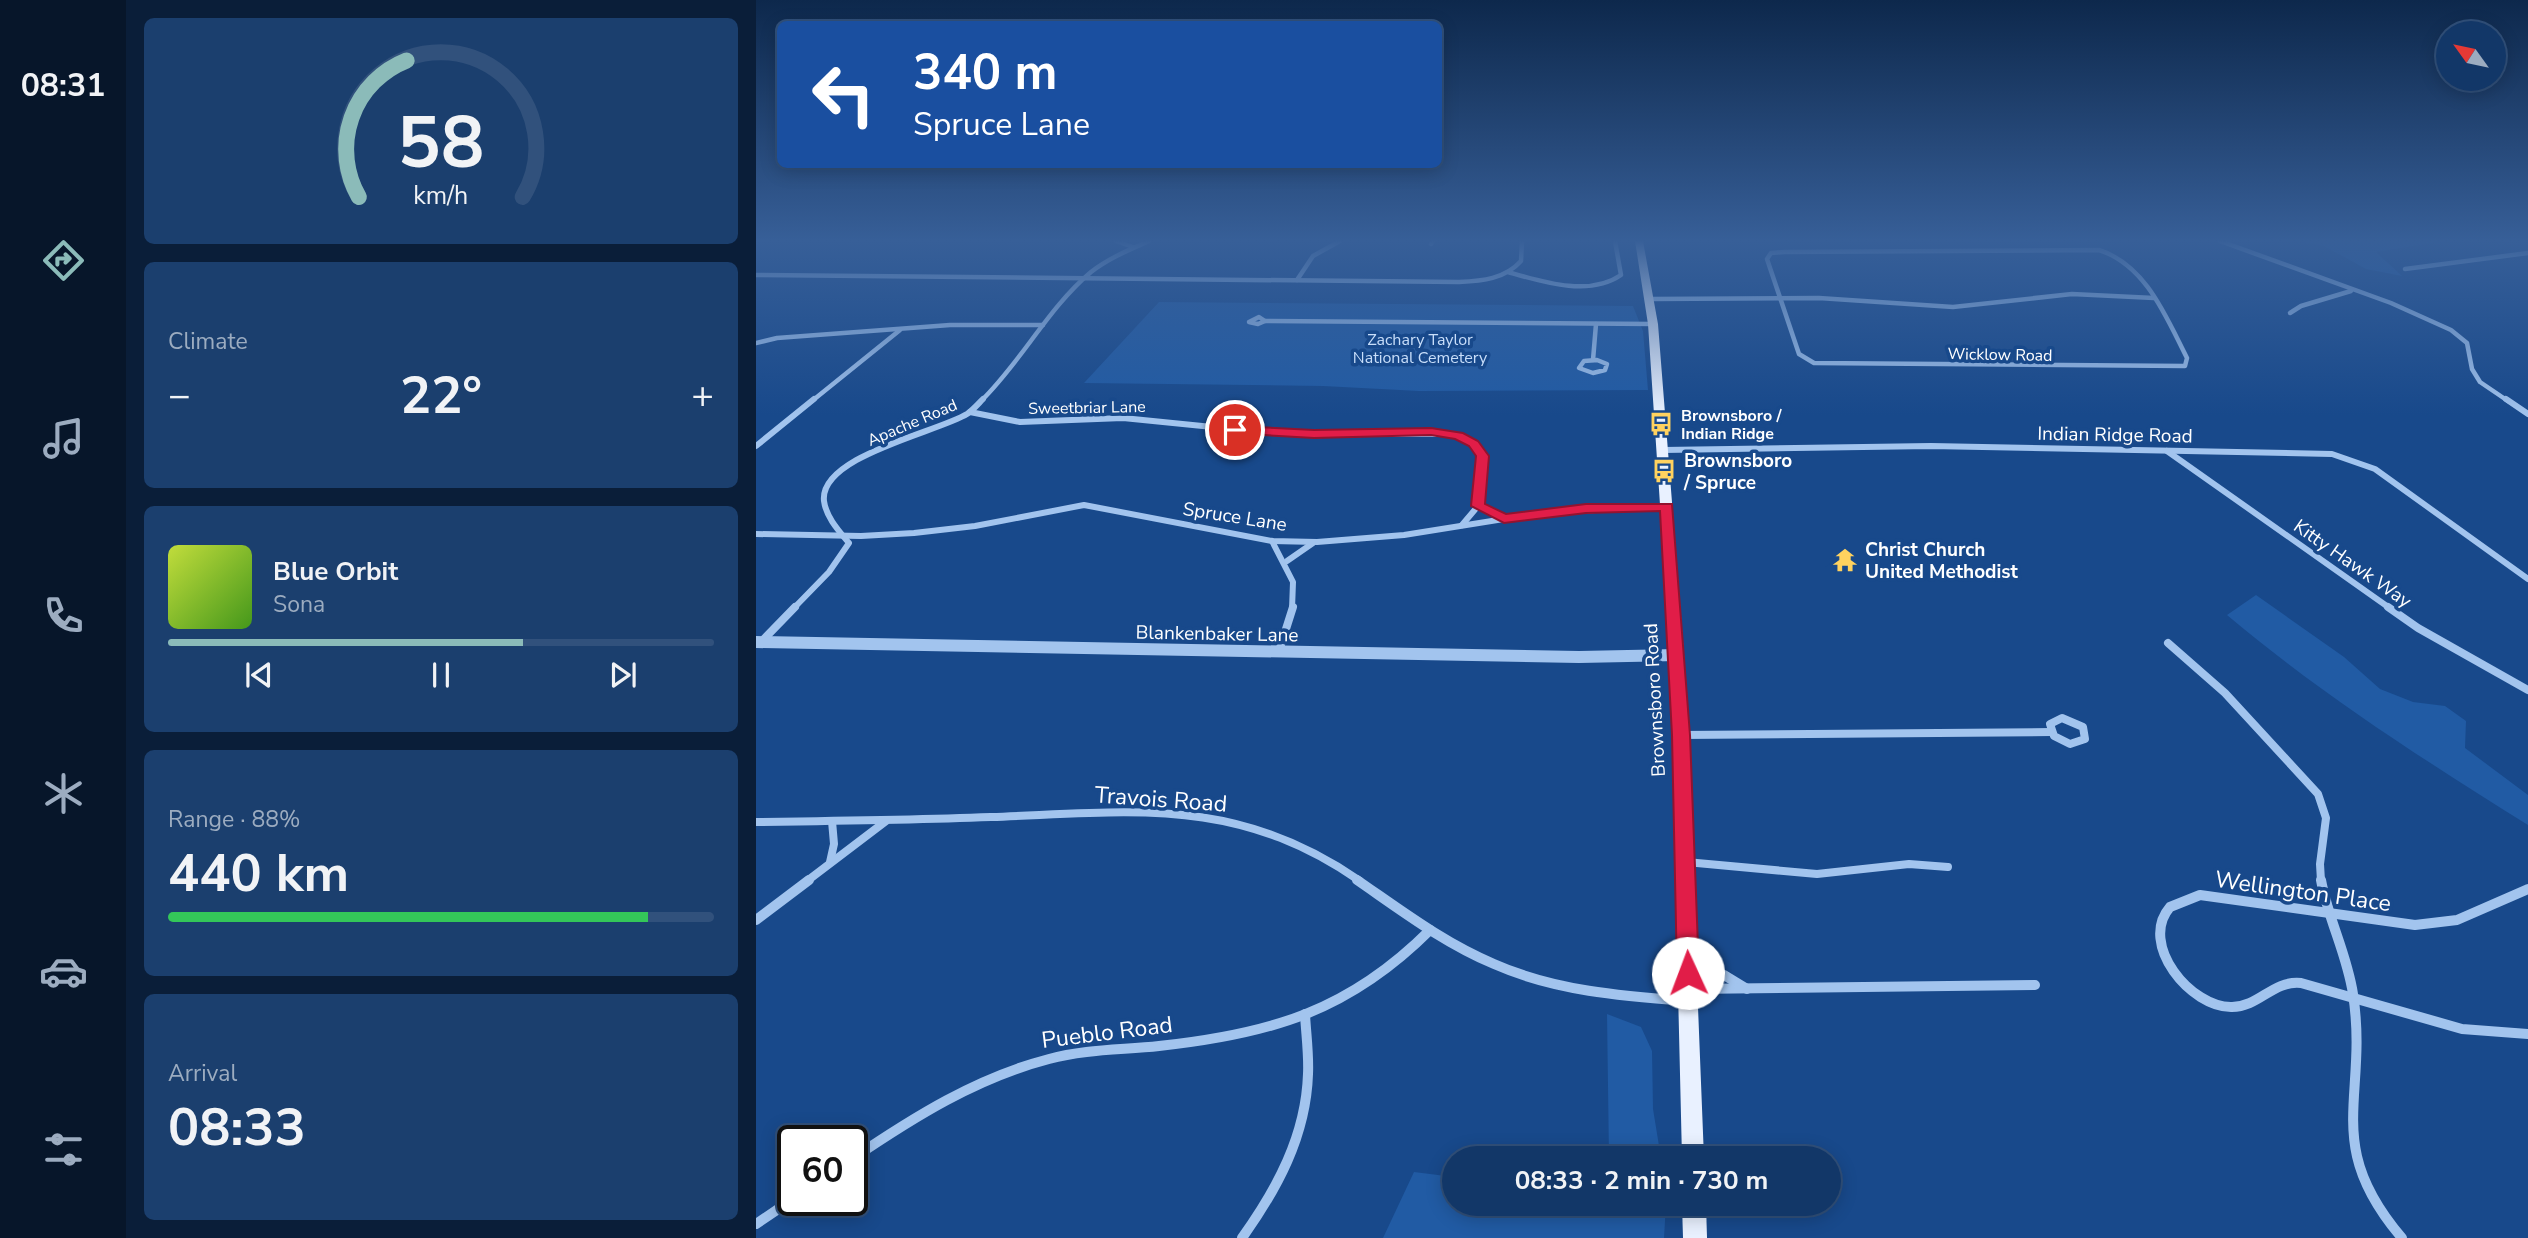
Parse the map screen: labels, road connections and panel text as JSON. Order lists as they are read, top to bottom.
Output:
{
  "streets": {
    "main road": ["Brownsboro Road"],
    "street": [
      "Wicklow Road",
      "Sweetbriar Lane",
      "Apache Road",
      "Indian Ridge Road",
      "Spruce Lane",
      "Kitty Hawk Way",
      "Blankenbaker Lane",
      "Travois Road",
      "Wellington Place",
      "Pueblo Road"
    ]
  },
  "crossings": [
    ["Sweetbriar Lane", "Apache Road"],
    ["Apache Road", "Spruce Lane"],
    ["Indian Ridge Road", "Kitty Hawk Way"],
    ["Indian Ridge Road", "Brownsboro Road"],
    ["Spruce Lane", "Brownsboro Road"],
    ["Blankenbaker Lane", "Brownsboro Road"],
    ["Brownsboro Road", "Travois Road"],
    ["Travois Road", "Pueblo Road"]
  ],
  "parks": ["Zachary Taylor National Cemetery"],
  "places": {
    "bus stop": ["Brownsboro / Indian Ridge", "Brownsboro / Spruce"],
    "temple": ["Christ Church United Methodist"]
  },
  "north": "top left",
  "page": {
    "tabs": "08:31",
    "turn": ["340 m", "Spruce Lane"],
    "tile": [
      "Climate",
      ["Range · 88%", "440 km"],
      ["Arrival", "08:33"]
    ],
    "heat": ["−", "22°", "+"],
    "song": ["Blue Orbit", "Sona"],
    "limit": "60",
    "trip": "08:33 · 2 min · 730 m",
    "gauge": ["58", "km/h"]
  }
}
